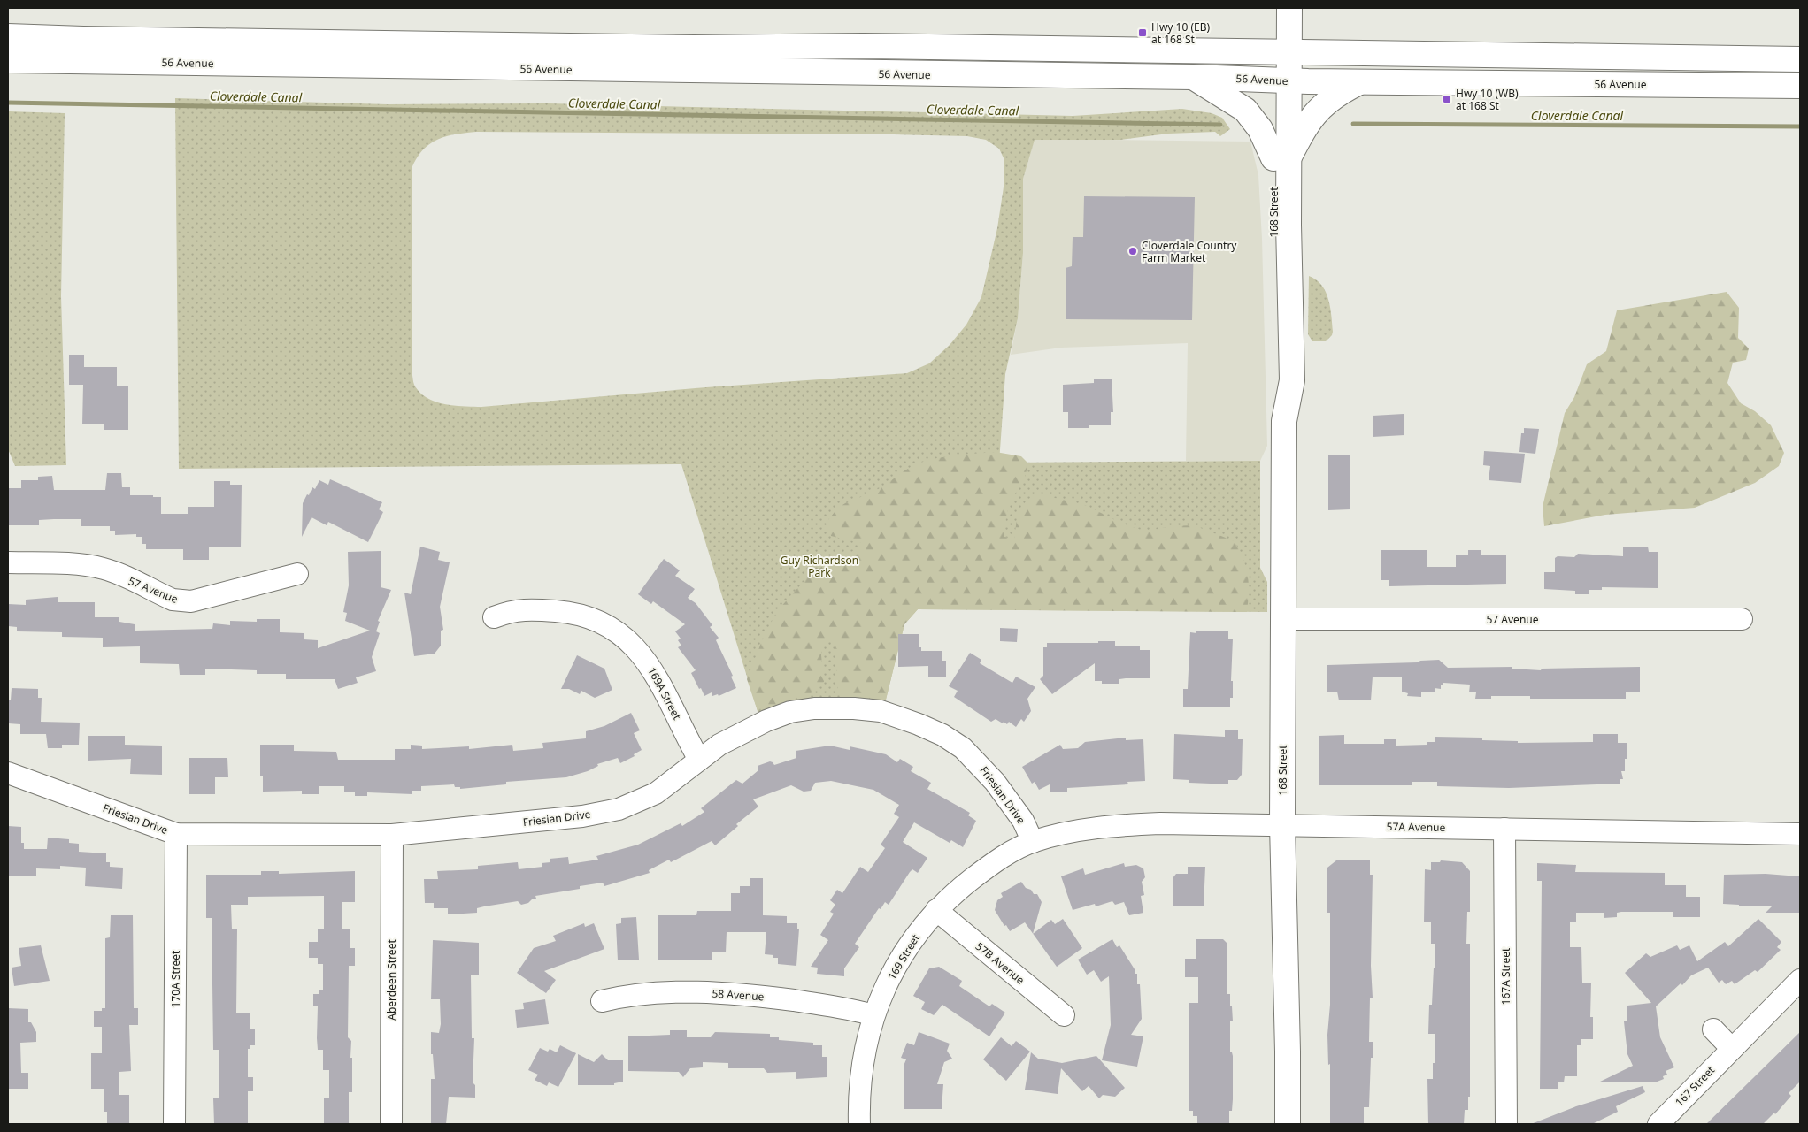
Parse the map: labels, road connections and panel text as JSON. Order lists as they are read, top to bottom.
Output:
{
  "streets": {
    "main road": ["56 Avenue", "168 Street"],
    "street": [
      "57 Avenue",
      "169A Street",
      "Friesian Drive",
      "57A Avenue",
      "169 Street",
      "57B Avenue",
      "167A Street",
      "170A Street",
      "Aberdeen Street",
      "58 Avenue",
      "167 Street"
    ]
  },
  "crossings": [
    ["56 Avenue", "168 Street"],
    ["168 Street", "57 Avenue"],
    ["168 Street", "57A Avenue"],
    ["169A Street", "Friesian Drive"],
    ["Friesian Drive", "57A Avenue"],
    ["Friesian Drive", "169 Street"],
    ["Friesian Drive", "170A Street"],
    ["Friesian Drive", "Aberdeen Street"],
    ["57A Avenue", "169 Street"],
    ["57A Avenue", "167A Street"],
    ["169 Street", "57B Avenue"],
    ["169 Street", "58 Avenue"]
  ],
  "water": ["Cloverdale Canal"],
  "parks": ["Guy Richardson Park"],
  "places": {
    "transit": ["Hwy 10 (EB) at 168 St", "Hwy 10 (WB) at 168 St"],
    "other": ["Cloverdale Country Farm Market"]
  }
}
